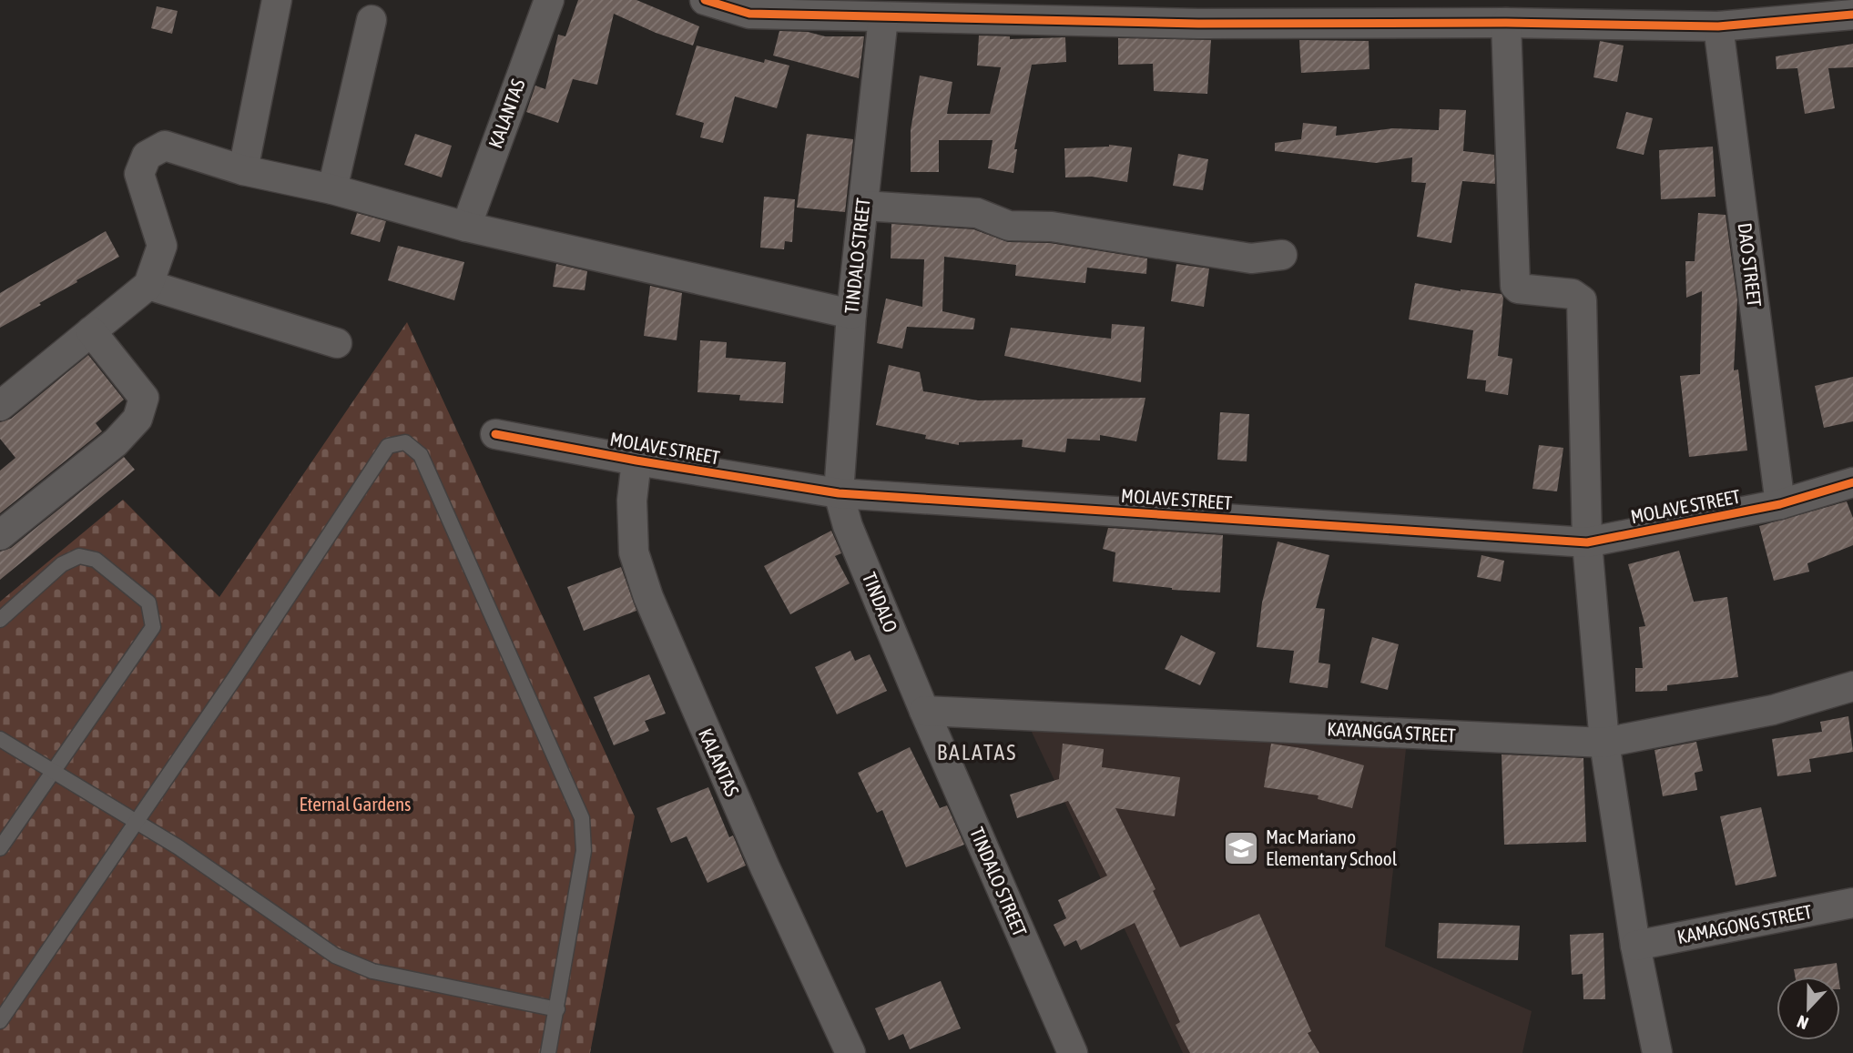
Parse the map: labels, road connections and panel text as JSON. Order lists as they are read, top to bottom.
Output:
{
  "streets": {
    "street": [
      "KALANTAS",
      "TINDALO STREET",
      "DAO STREET",
      "MOLAVE STREET",
      "TINDALO",
      "KAYANGGA STREET",
      "KAMAGONG STREET"
    ]
  },
  "crossings": [
    ["KALANTAS", "MOLAVE STREET"],
    ["TINDALO STREET", "MOLAVE STREET"],
    ["TINDALO STREET", "TINDALO"],
    ["TINDALO STREET", "KAYANGGA STREET"],
    ["DAO STREET", "MOLAVE STREET"],
    ["MOLAVE STREET", "TINDALO"],
    ["TINDALO", "KAYANGGA STREET"]
  ],
  "districts": ["BALATAS"],
  "parks": ["Eternal Gardens"],
  "places": {
    "school or university": ["Mac Mariano Elementary School"]
  },
  "north": "bottom"
}
